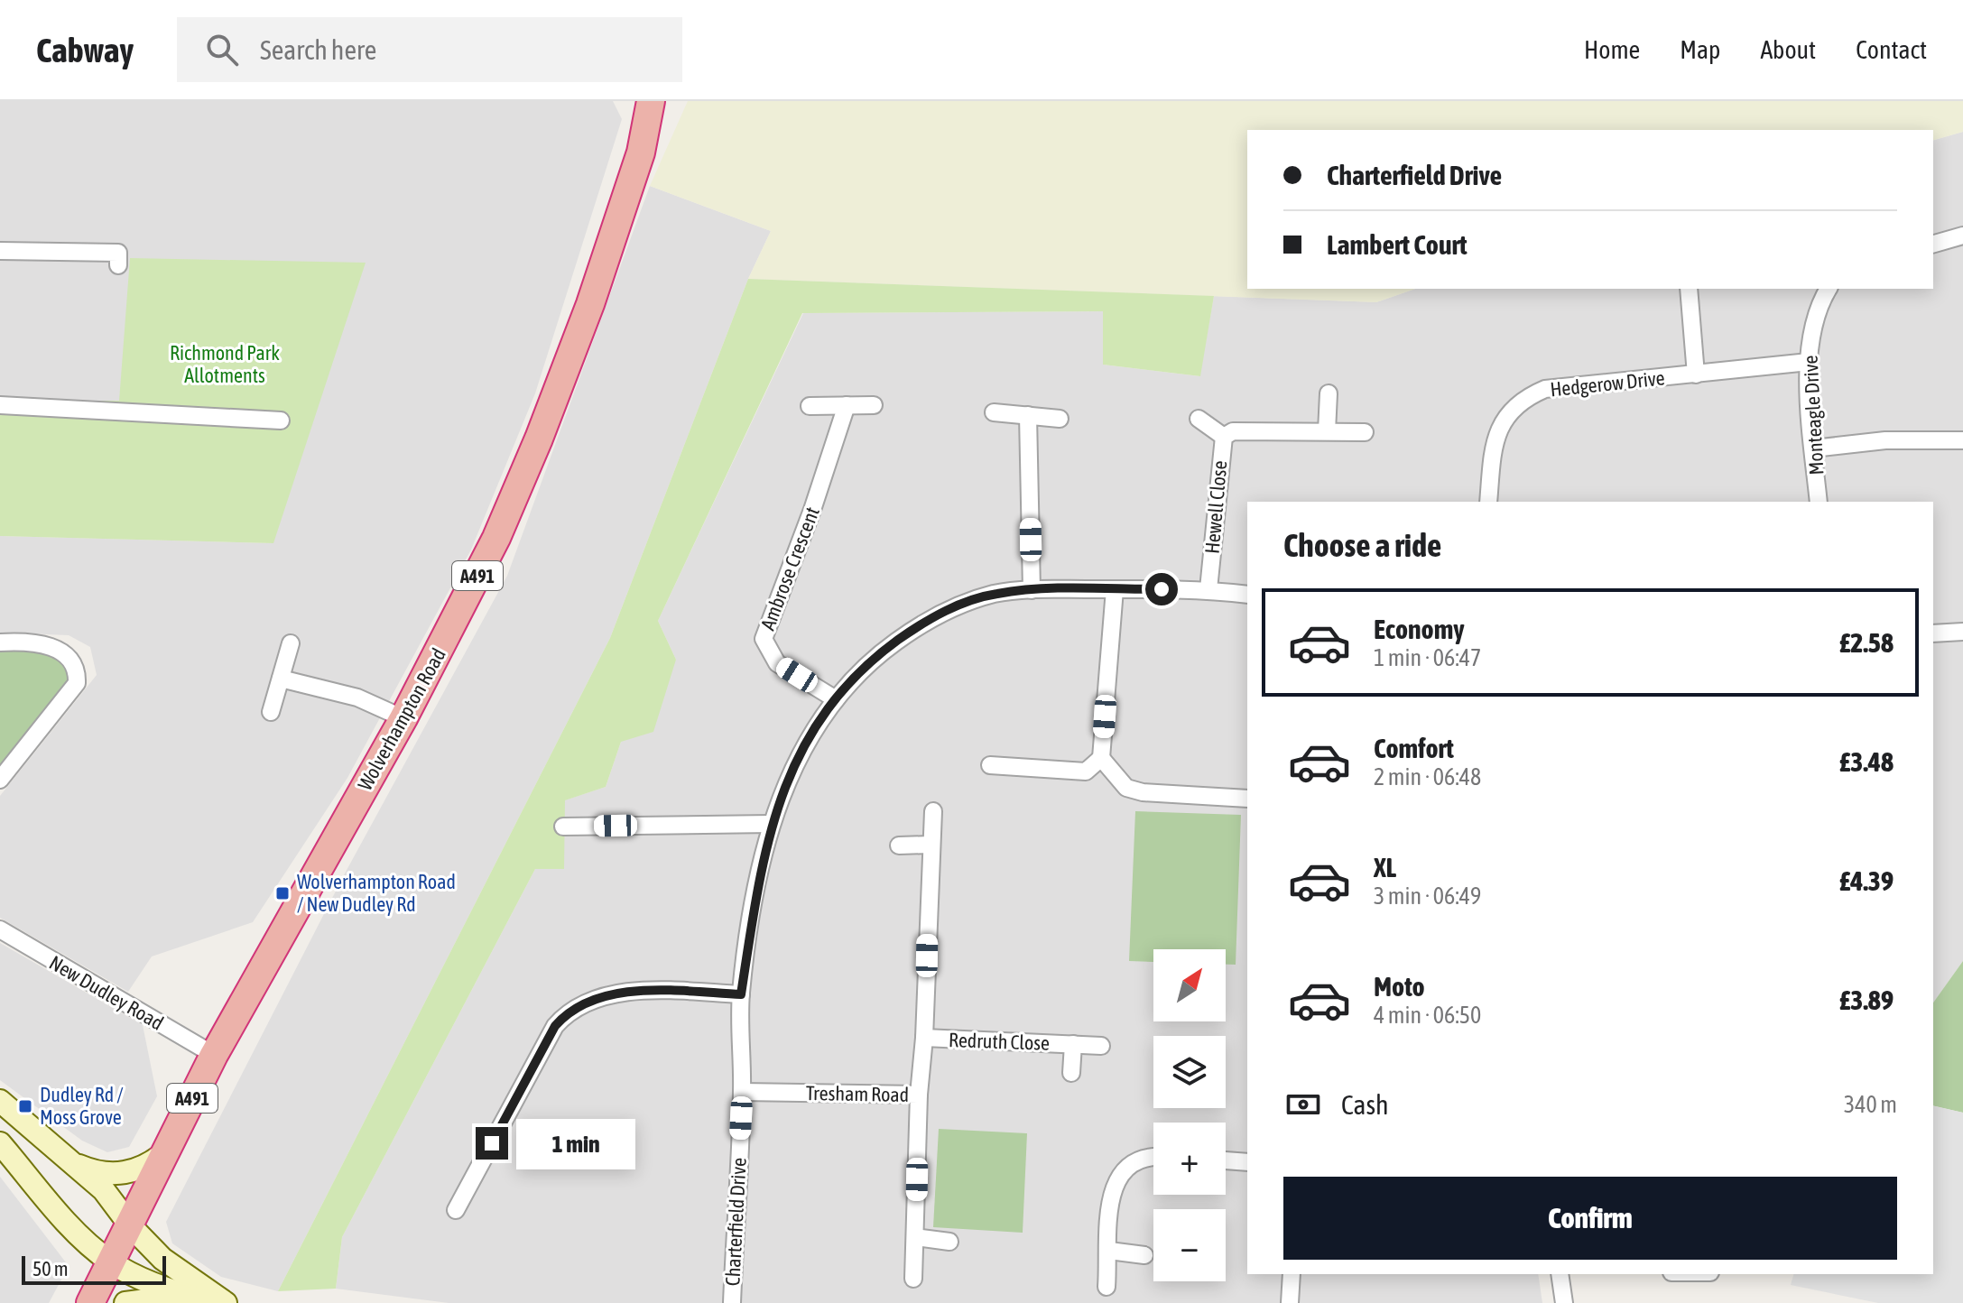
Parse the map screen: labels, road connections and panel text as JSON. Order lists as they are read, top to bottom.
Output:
{
  "streets": {
    "highway": ["A491", "Wolverhampton Road"],
    "street": [
      "Hedgerow Drive",
      "Monteagle Drive",
      "Hewell Close",
      "Ambrose Crescent",
      "New Dudley Road",
      "Redruth Close",
      "Tresham Road",
      "Charterfield Drive"
    ]
  },
  "crossings": [
    ["Hedgerow Drive", "Monteagle Drive"],
    ["Hewell Close", "Charterfield Drive"],
    ["Ambrose Crescent", "Charterfield Drive"],
    ["A491", "Wolverhampton Road"],
    ["Wolverhampton Road", "New Dudley Road"],
    ["Tresham Road", "Charterfield Drive"]
  ],
  "parks": ["Richmond Park Allotments"],
  "places": {
    "transit": ["Wolverhampton Road / New Dudley Rd", "Dudley Rd / Moss Grove"]
  },
  "scale_bar": "50 m",
  "north": "top right",
  "page": {
    "header": "Cabway",
    "search": "Search here",
    "nav": [
      "Home",
      "Map",
      "About",
      "Contact"
    ],
    "banner": ["Charterfield Drive", "Lambert Court"],
    "heading": "Choose a ride",
    "list": [
      {
        "name": "Economy",
        "note": "1 min · 06:47",
        "value": "£2.58"
      },
      {
        "name": "Comfort",
        "note": "2 min · 06:48",
        "value": "£3.48"
      },
      {
        "name": "XL",
        "note": "3 min · 06:49",
        "value": "£4.39"
      },
      {
        "name": "Moto",
        "note": "4 min · 06:50",
        "value": "£3.89"
      }
    ],
    "map_buttons": ["+", "−"],
    "pay": ["Cash", "340 m"],
    "bubble": "1 min",
    "buttons": "Confirm",
    "scale": "50 m"
  }
}
